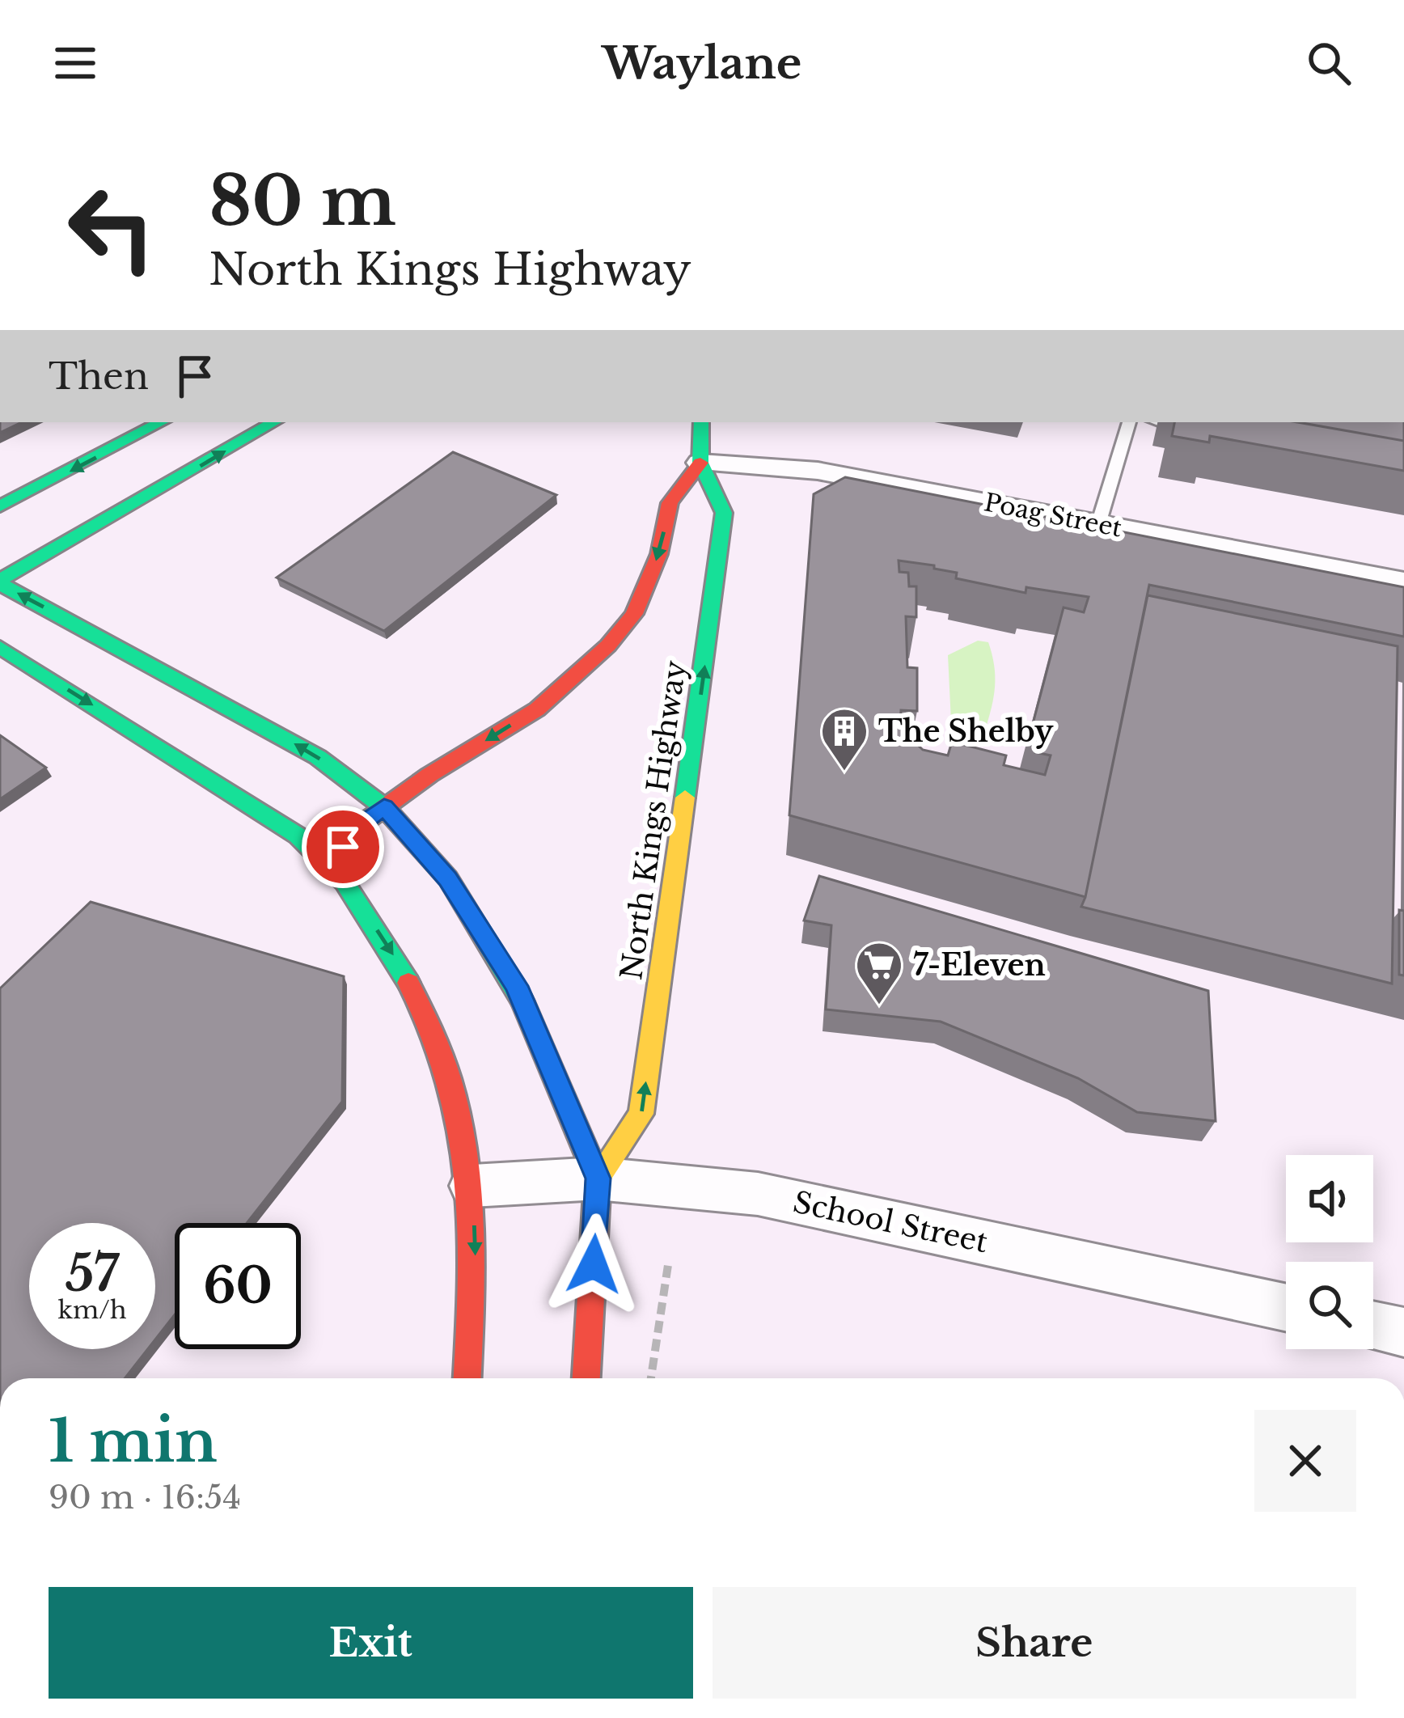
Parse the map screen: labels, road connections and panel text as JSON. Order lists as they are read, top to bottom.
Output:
{
  "streets": {
    "main road": ["North Kings Highway"],
    "street": ["Poag Street", "School Street"]
  },
  "crossings": [
    ["Poag Street", "North Kings Highway"],
    ["North Kings Highway", "School Street"]
  ],
  "one_way": ["North Kings Highway"],
  "places": {
    "building": ["The Shelby"],
    "supermarket": ["7-Eleven"]
  },
  "page": {
    "header": "Waylane",
    "turn": ["80 m", "North Kings Highway"],
    "then": "Then",
    "speed": "57 km/h",
    "limit": "60",
    "heading": ["1 min", "90 m · 16:54"],
    "buttons": ["Exit", "Share"]
  }
}
